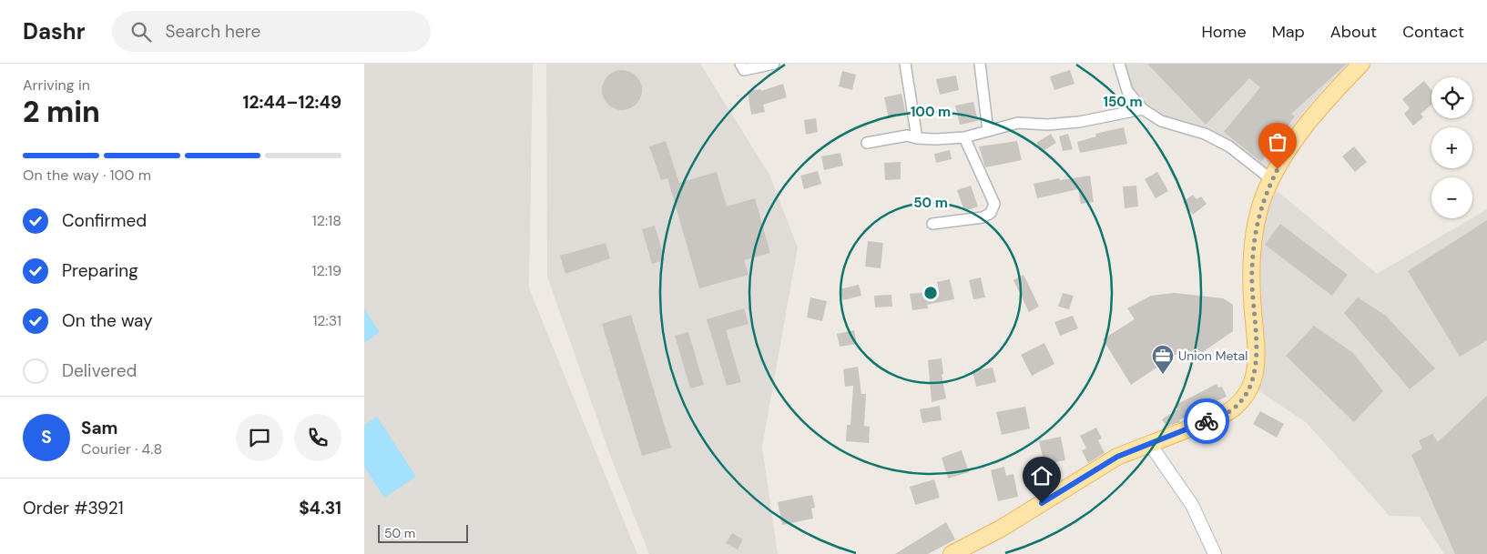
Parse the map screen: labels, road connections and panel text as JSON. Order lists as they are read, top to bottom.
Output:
{
  "places": {
    "office": ["Union Metal"]
  },
  "scale_bar": "50 m",
  "page": {
    "header": "Dashr",
    "search": "Search here",
    "nav": [
      "Home",
      "Map",
      "About",
      "Contact"
    ],
    "heading": ["2 min", "Arriving in", "12:44–12:49"],
    "panel": [
      "Sam",
      "Courier · 4.8",
      "Order #3921",
      "$4.31"
    ],
    "map_buttons": ["+", "−"],
    "bar": "On the way · 100 m",
    "list": [
      ["Confirmed", "12:18"],
      ["Preparing", "12:19"],
      ["On the way", "12:31"],
      "Delivered"
    ],
    "round": "S",
    "scale": "50 m"
  },
  "rings": ["150 m", "100 m", "50 m"]
}
